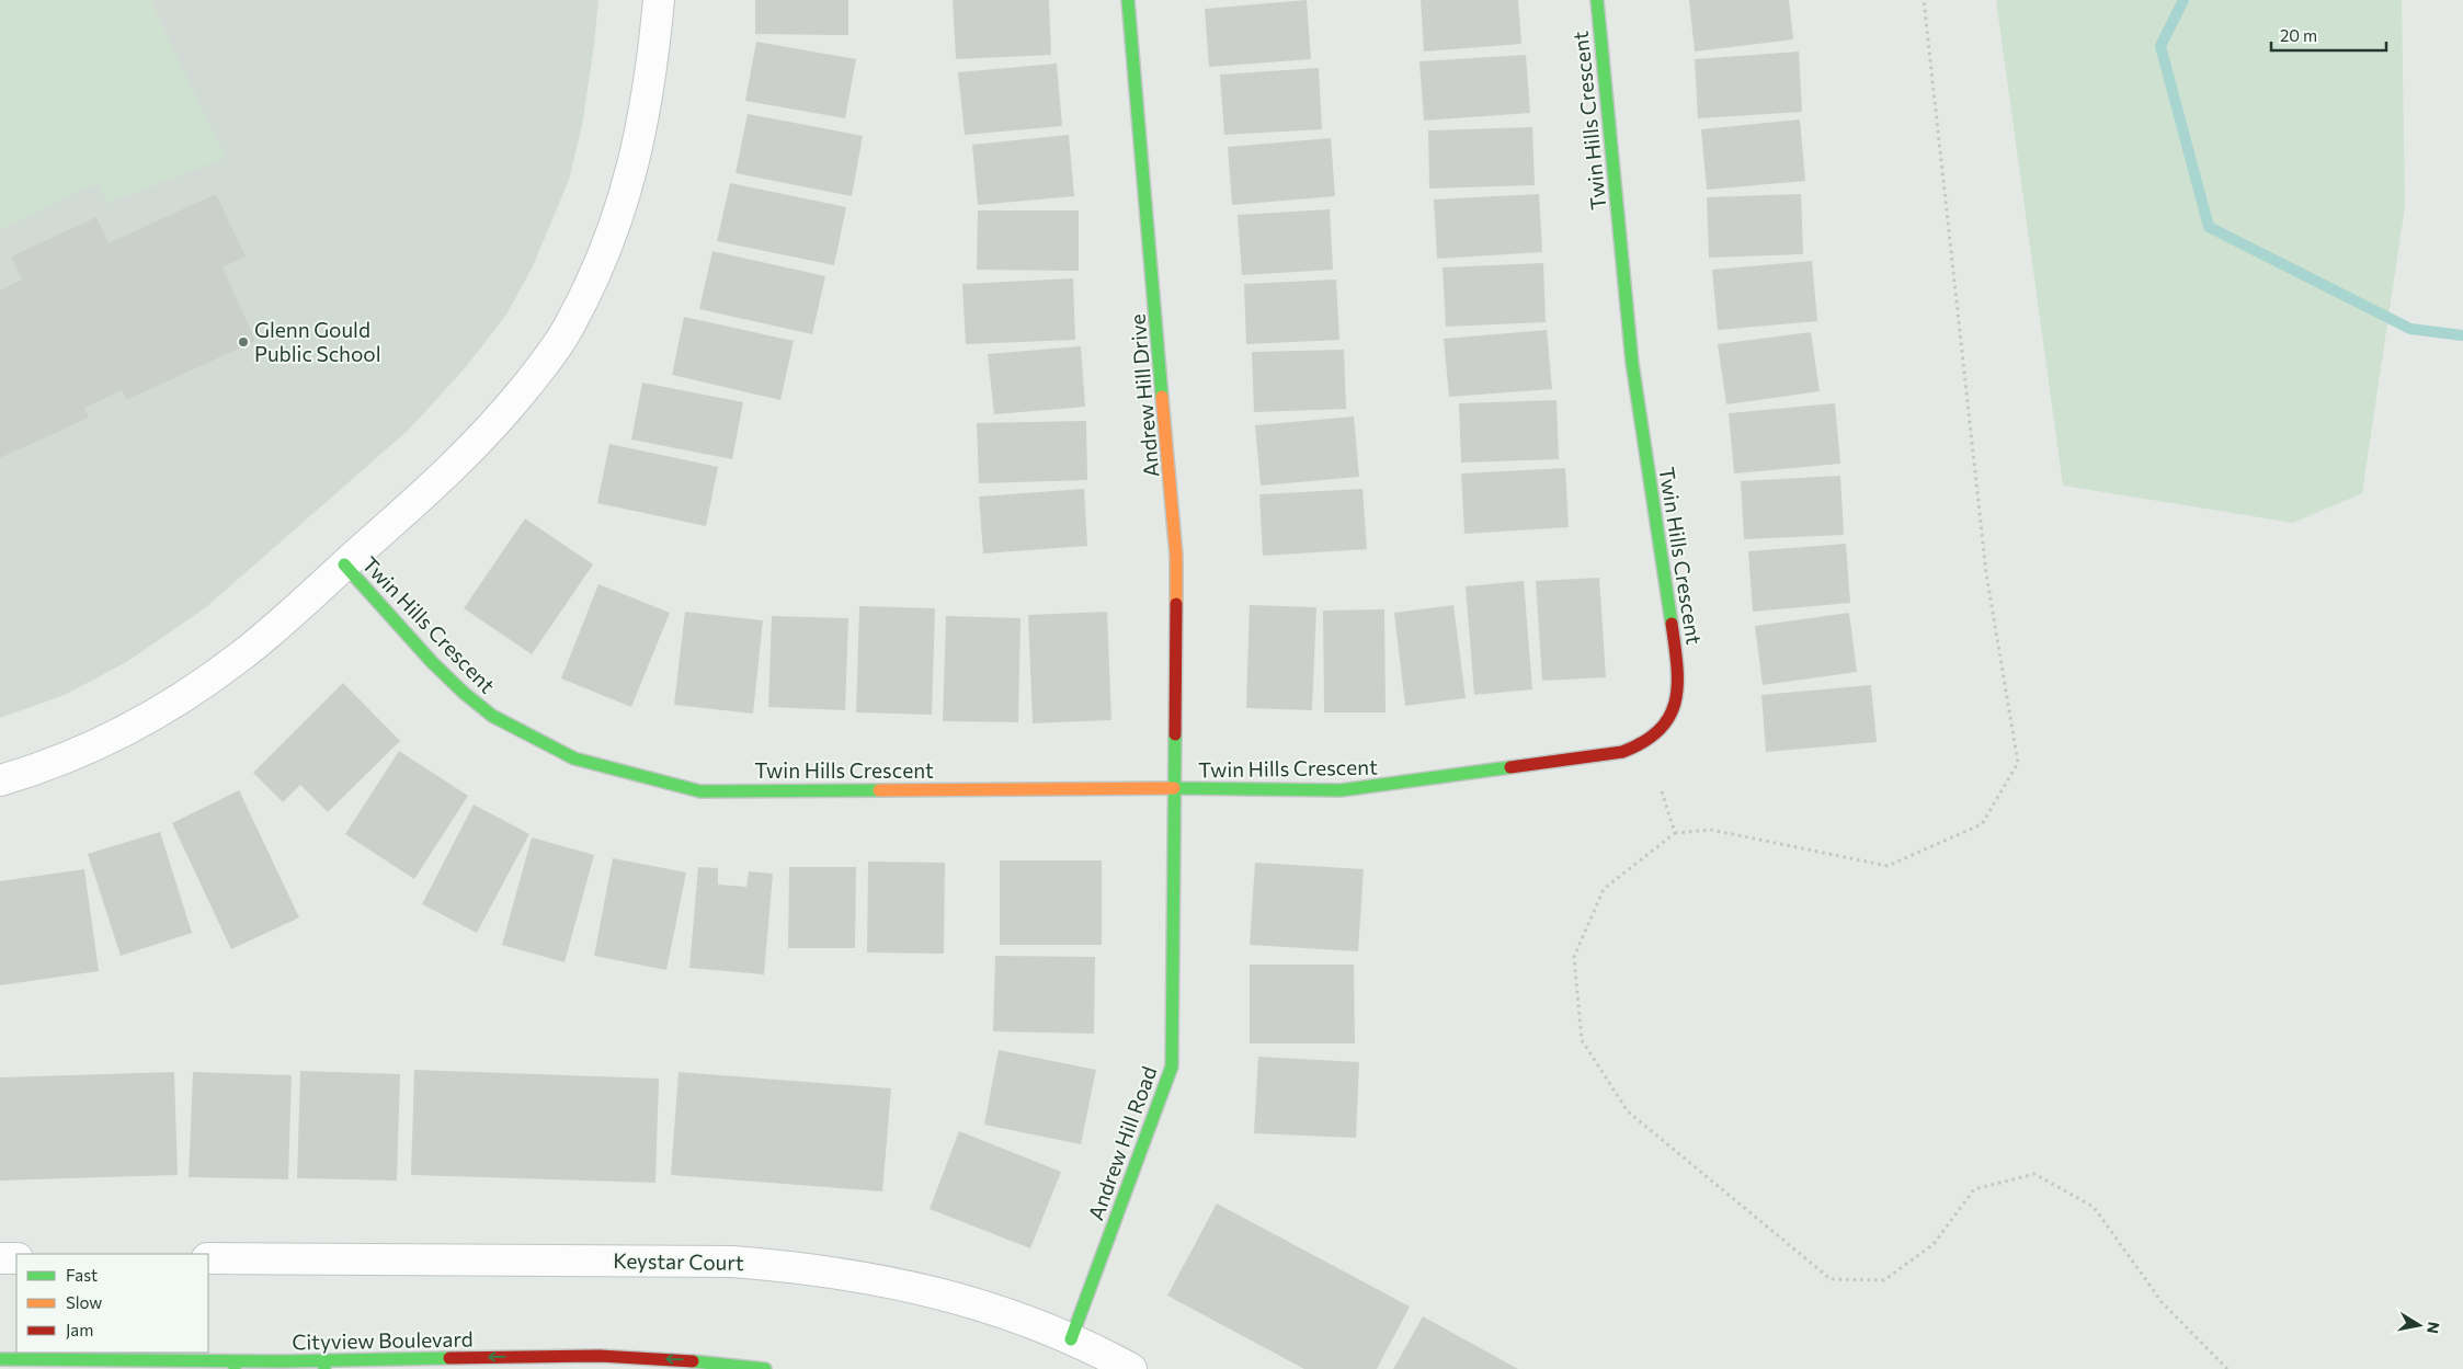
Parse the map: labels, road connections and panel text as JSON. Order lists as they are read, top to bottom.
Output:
{
  "streets": {
    "street": [
      "Twin Hills Crescent",
      "Andrew Hill Drive",
      "Andrew Hill Road",
      "Keystar Court",
      "Cityview Boulevard"
    ]
  },
  "crossings": [
    ["Twin Hills Crescent", "Andrew Hill Drive"],
    ["Twin Hills Crescent", "Andrew Hill Road"],
    ["Andrew Hill Drive", "Andrew Hill Road"],
    ["Andrew Hill Road", "Keystar Court"]
  ],
  "one_way": ["Cityview Boulevard"],
  "places": ["Glenn Gould Public School"],
  "legend": ["Fast", "Slow", "Jam"],
  "scale_bar": "20 m",
  "north": "right"
}
